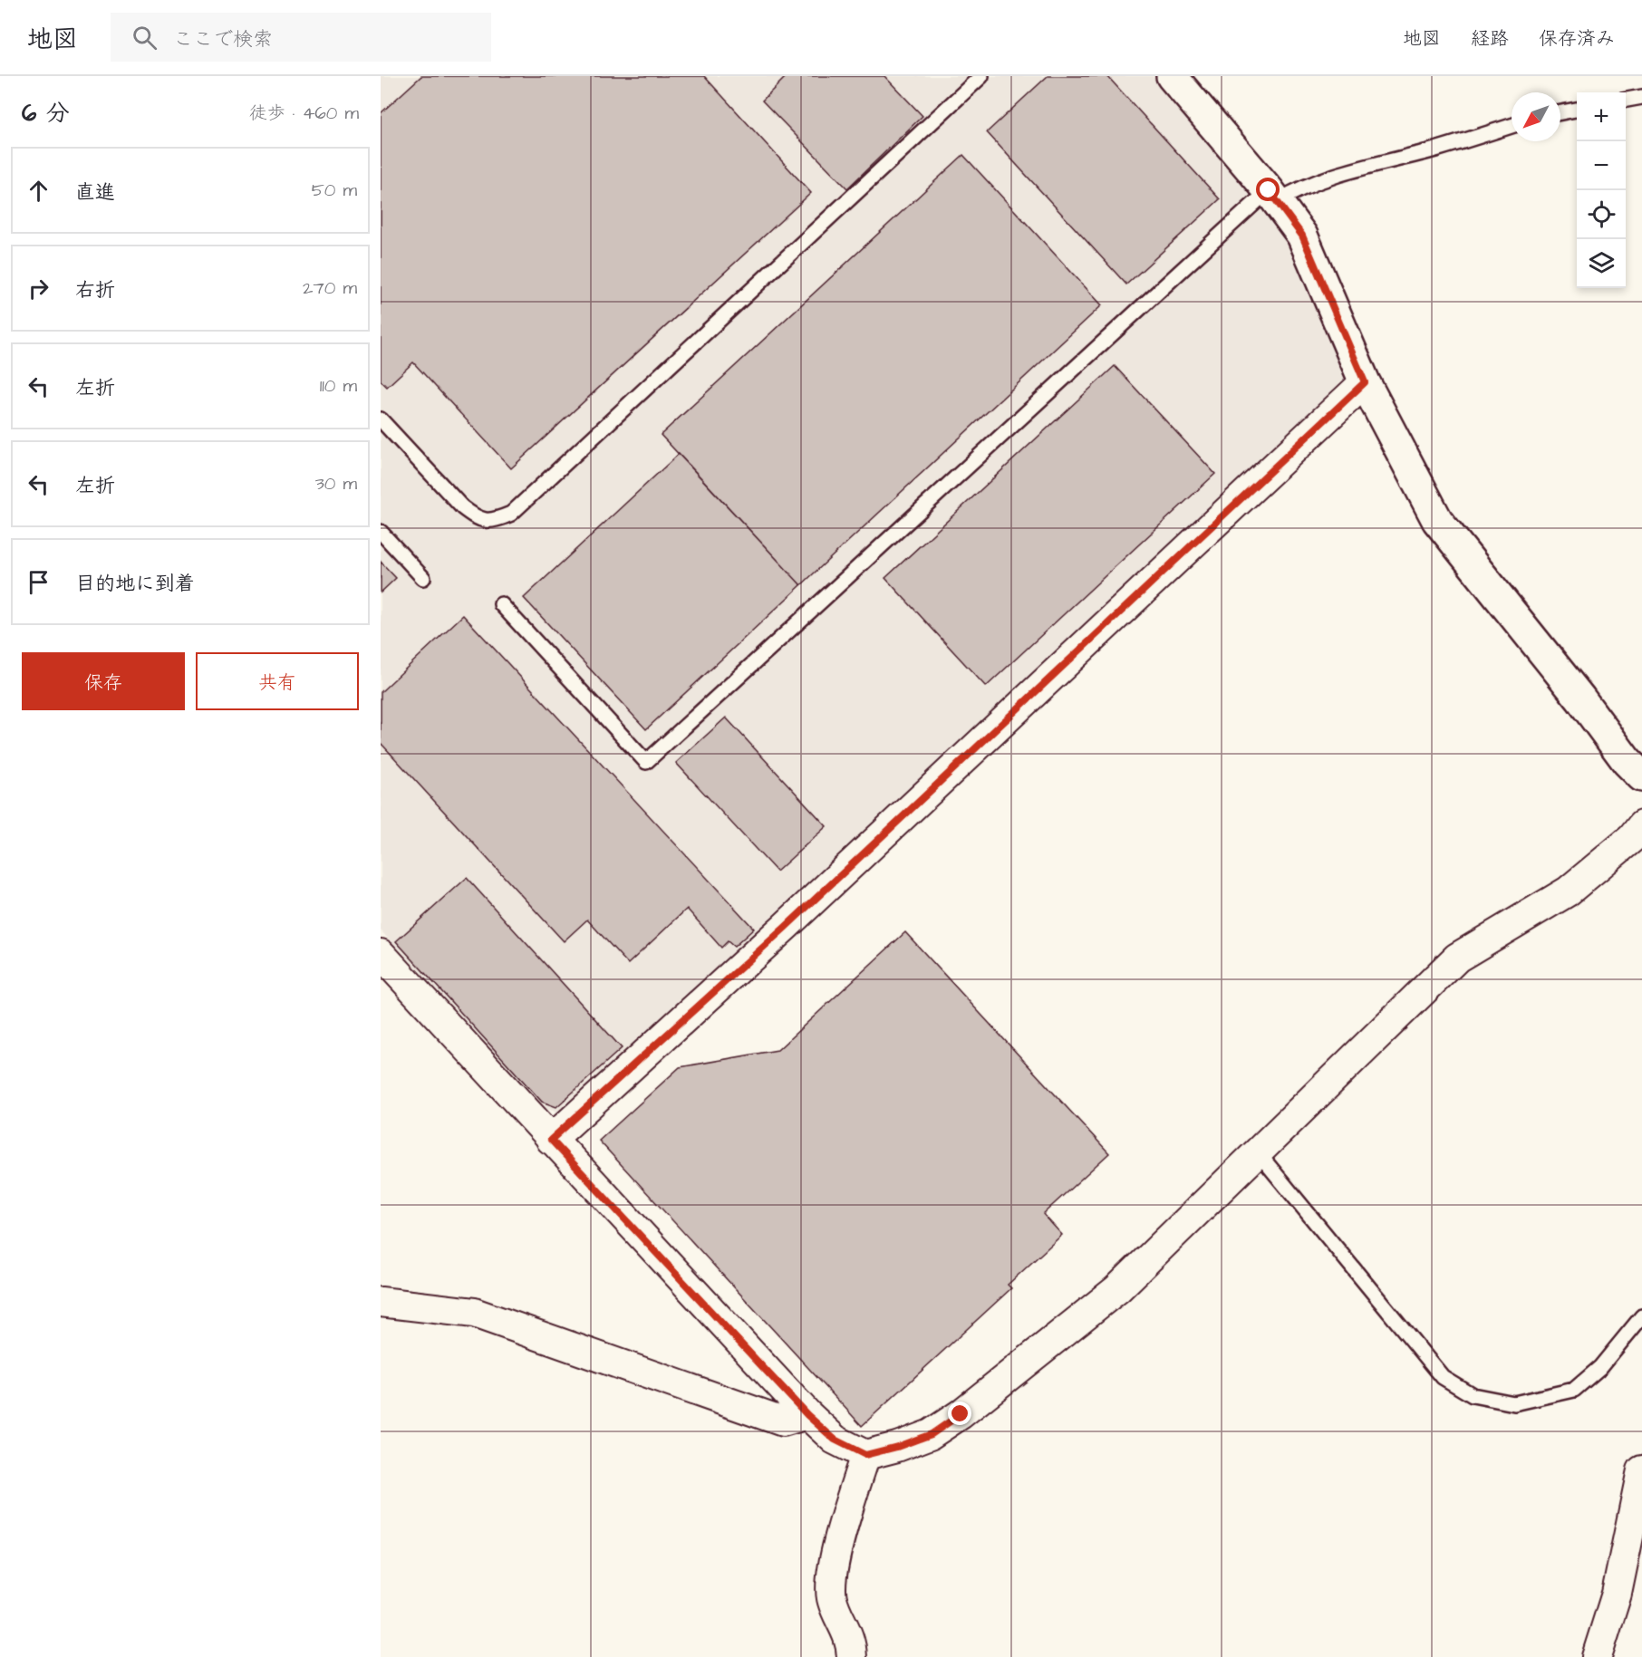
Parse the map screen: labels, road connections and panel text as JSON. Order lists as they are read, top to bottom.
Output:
{
  "north": "bottom left",
  "page": {
    "header": "地図",
    "search": "ここで検索",
    "nav": ["地図", "経路", "保存済み"],
    "heading": ["6 分", "徒歩 · 460 m"],
    "map_buttons": ["+", "−"],
    "list": [
      ["直進", "50 m"],
      ["右折", "270 m"],
      ["左折", "110 m"],
      ["左折", "30 m"],
      "目的地に到着"
    ],
    "buttons": ["保存", "共有"]
  }
}
